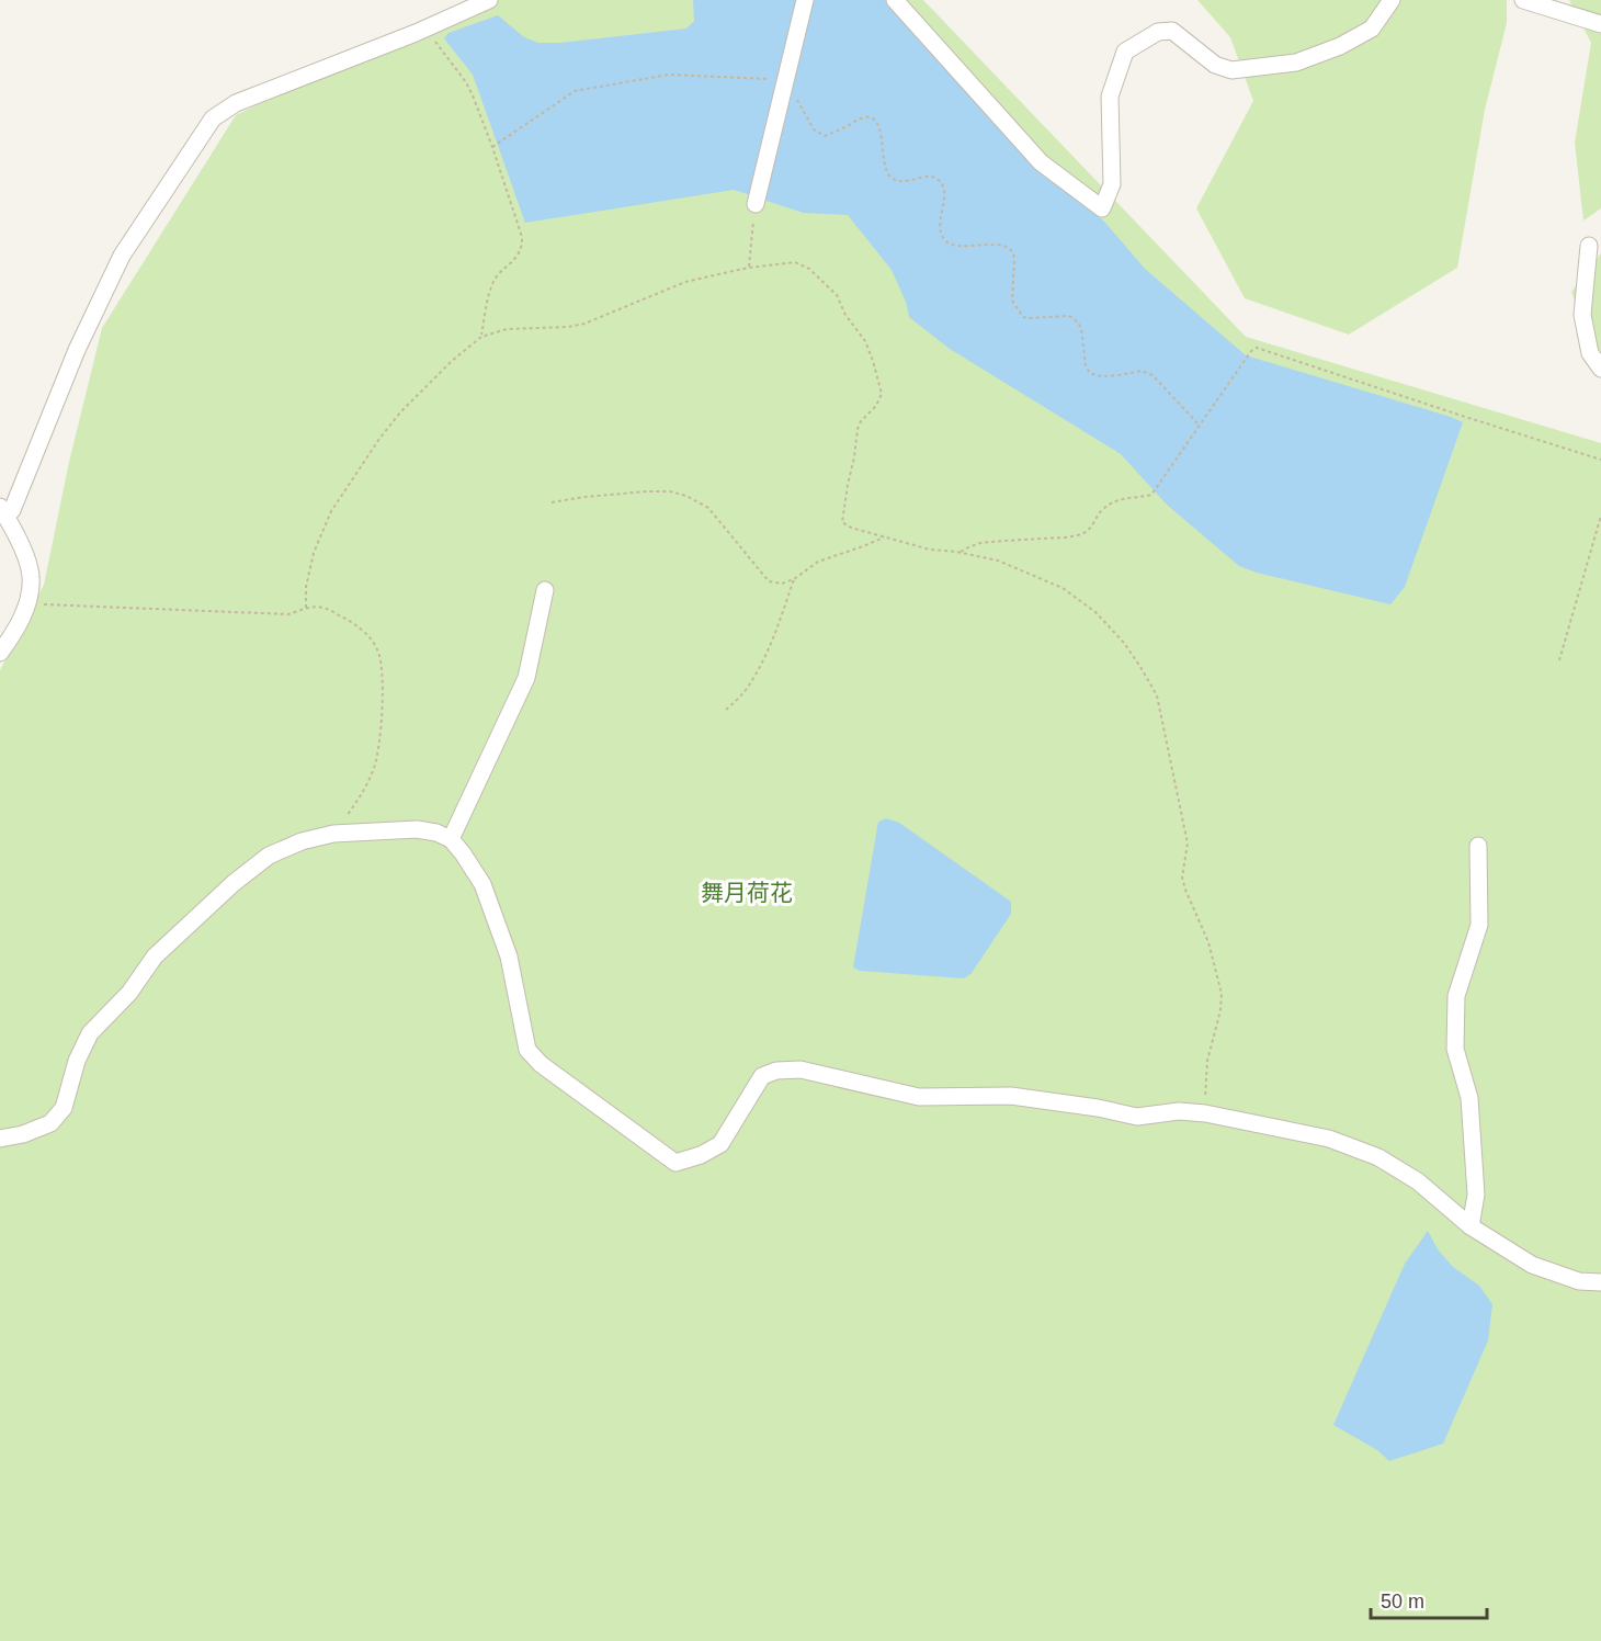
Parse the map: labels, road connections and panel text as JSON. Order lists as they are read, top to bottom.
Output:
{
  "parks": ["舞月荷花"],
  "scale_bar": "50 m"
}
